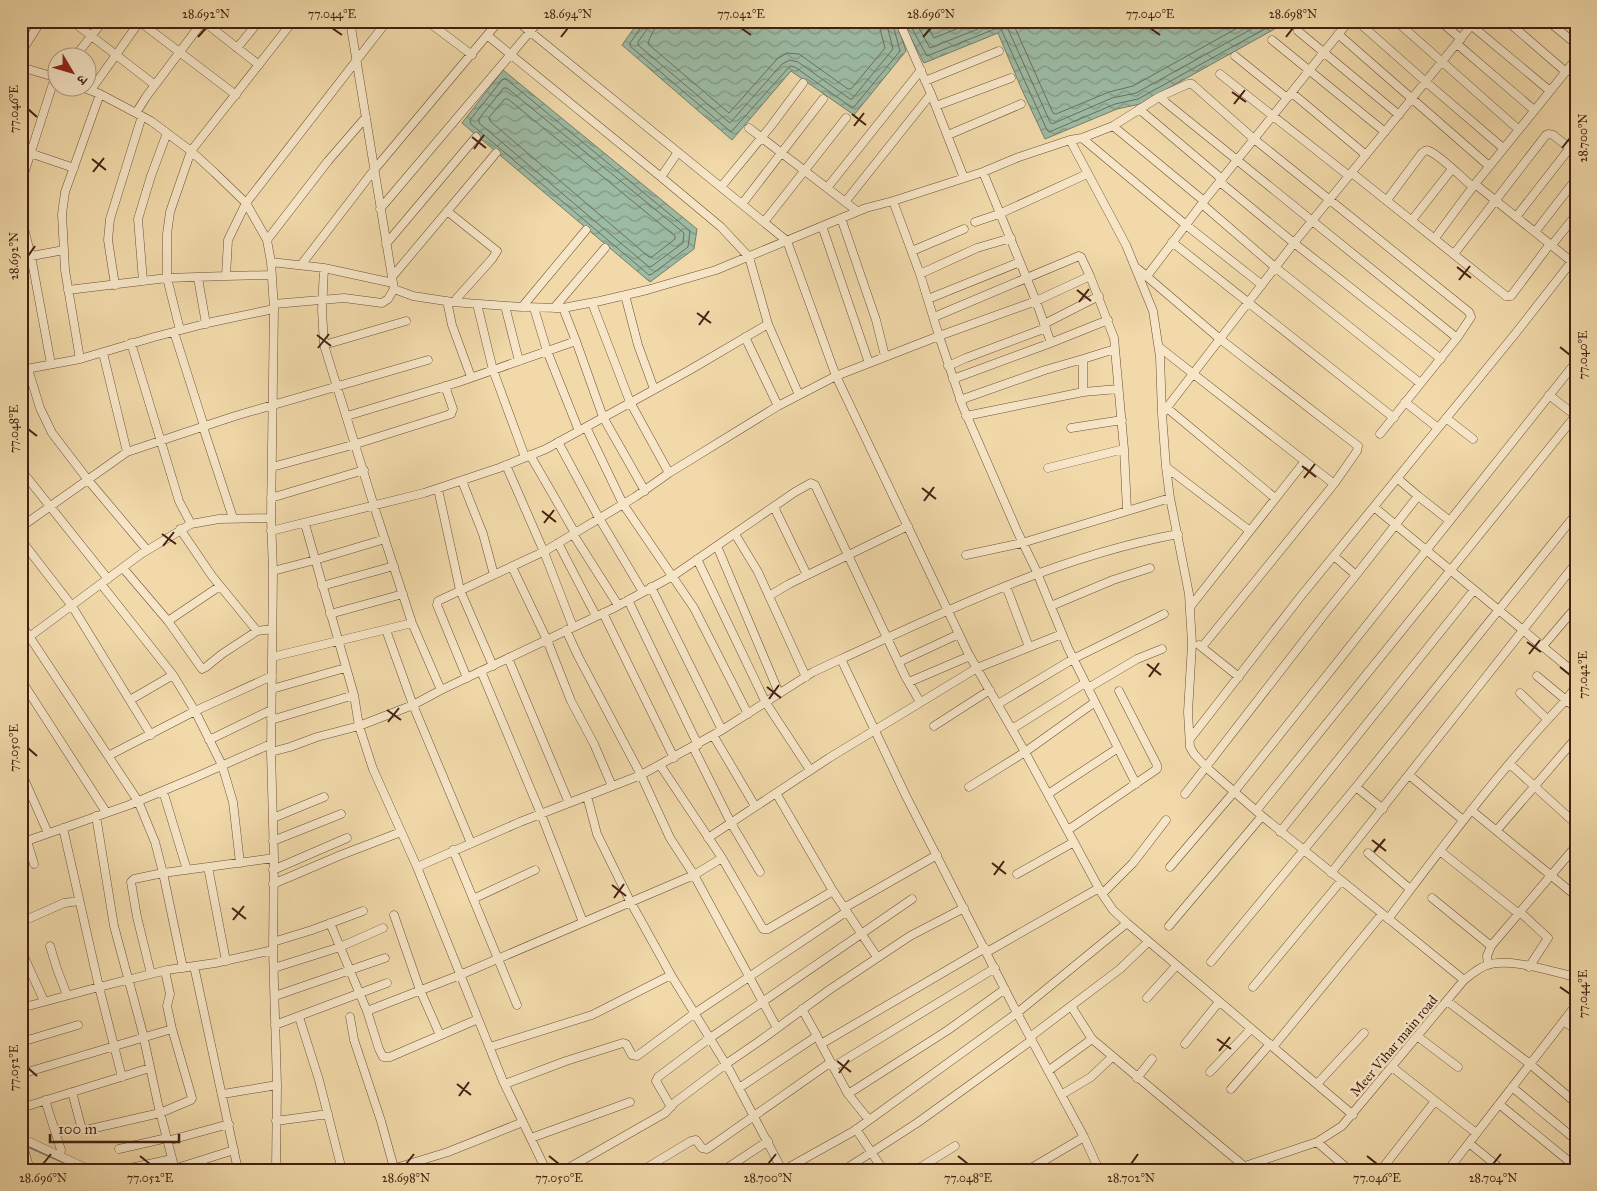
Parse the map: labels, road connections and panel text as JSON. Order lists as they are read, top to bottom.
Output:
{
  "streets": {
    "street": ["Meer Vihar main road"]
  },
  "scale_bar": "100 m",
  "north": "bottom right",
  "coordinates": [
    "28.692°N",
    "77.044°E",
    "28.694°N",
    "77.042°E",
    "28.696°N",
    "77.040°E",
    "28.698°N",
    "77.046°E",
    "28.700°N",
    "77.048°E",
    "77.050°E",
    "77.052°E",
    "28.702°N",
    "28.704°N"
  ]
}
